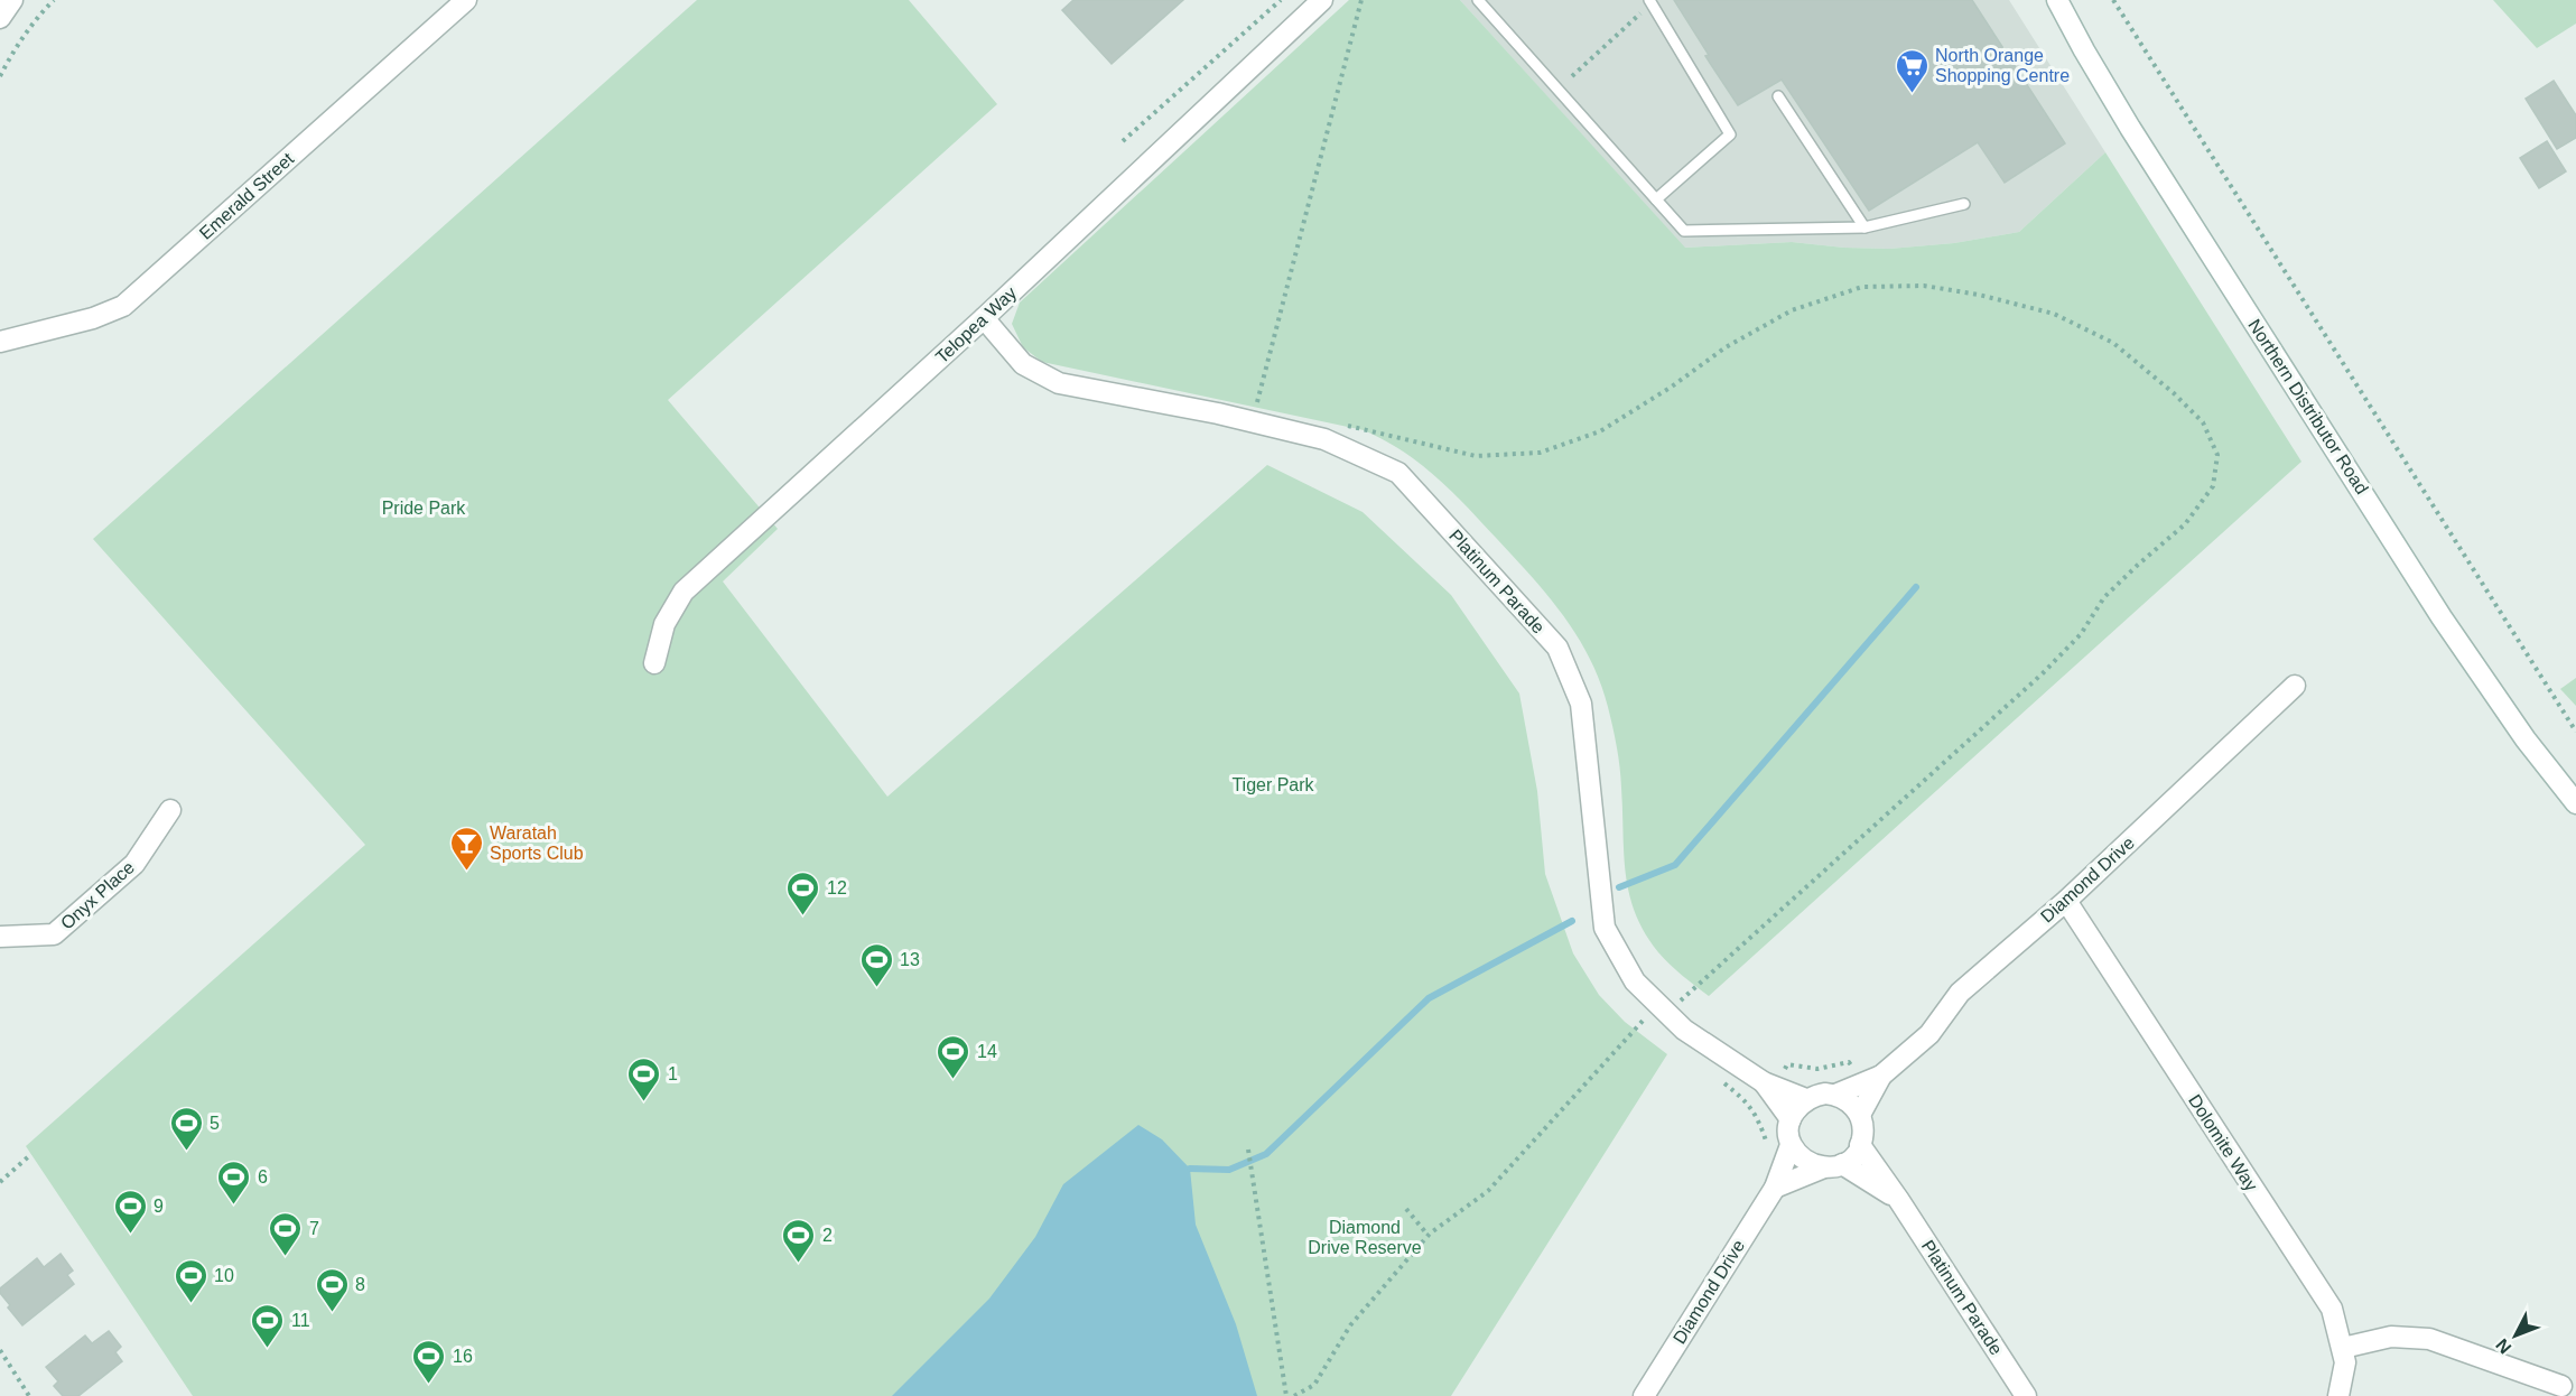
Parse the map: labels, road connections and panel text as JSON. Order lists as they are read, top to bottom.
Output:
{
  "streets": {
    "street": [
      "Emerald Street",
      "Telopea Way",
      "Northern Distributor Road",
      "Platinum Parade",
      "Diamond Drive",
      "Onyx Place",
      "Dolomite Way"
    ]
  },
  "crossings": [
    ["Telopea Way", "Platinum Parade"],
    ["Platinum Parade", "Diamond Drive"],
    ["Diamond Drive", "Dolomite Way"]
  ],
  "parks": ["Pride Park", "Tiger Park", "Diamond Drive Reserve"],
  "places": {
    "supermarket": ["North Orange Shopping Centre"],
    "bar": ["Waratah Sports Club"],
    "sports": [
      "12",
      "13",
      "14",
      "1",
      "5",
      "6",
      "9",
      "7",
      "2",
      "10",
      "8",
      "11",
      "16"
    ]
  },
  "north": "bottom left"
}
